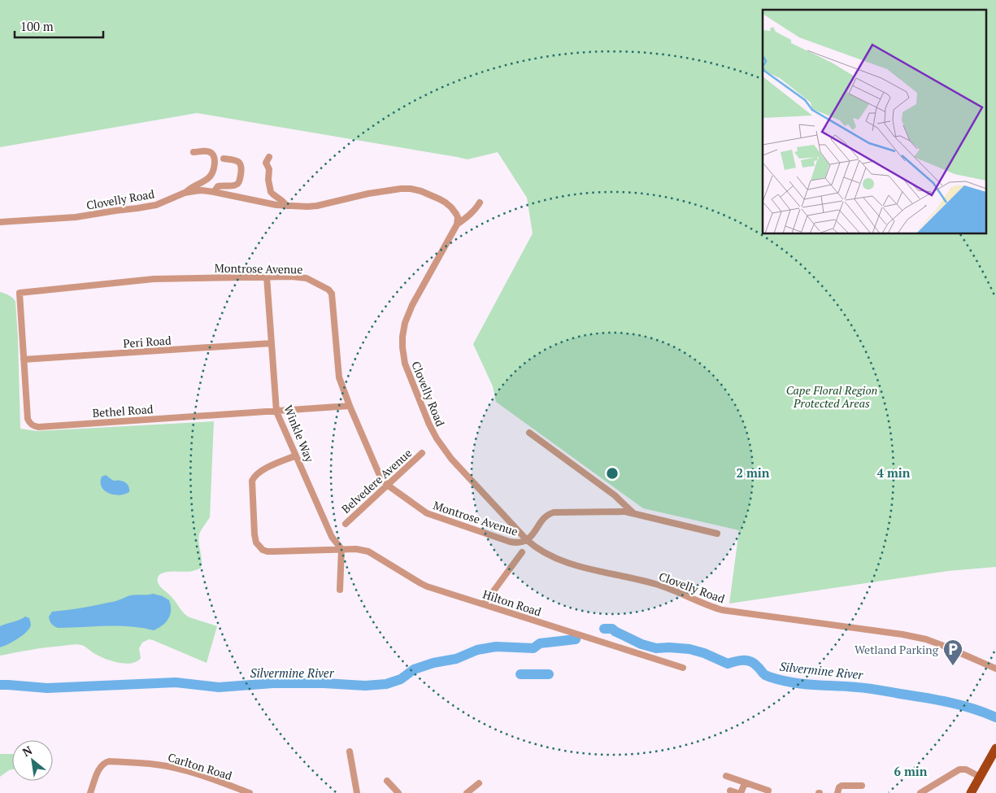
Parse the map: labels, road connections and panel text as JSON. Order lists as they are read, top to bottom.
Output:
{
  "streets": {
    "street": [
      "Clovelly Road",
      "Montrose Avenue",
      "Peri Road",
      "Bethel Road",
      "Winkle Way",
      "Belvedere Avenue",
      "Hilton Road",
      "Carlton Road"
    ]
  },
  "crossings": [
    ["Clovelly Road", "Montrose Avenue"],
    ["Montrose Avenue", "Bethel Road"],
    ["Montrose Avenue", "Winkle Way"],
    ["Montrose Avenue", "Belvedere Avenue"],
    ["Peri Road", "Bethel Road"],
    ["Peri Road", "Winkle Way"],
    ["Bethel Road", "Winkle Way"],
    ["Winkle Way", "Hilton Road"]
  ],
  "water": ["Silvermine River"],
  "parks": ["Cape Floral Region Protected Areas"],
  "places": {
    "parking": ["Wetland Parking"]
  },
  "scale_bar": "100 m",
  "north": "top left",
  "rings": ["2 min", "4 min", "6 min"]
}
